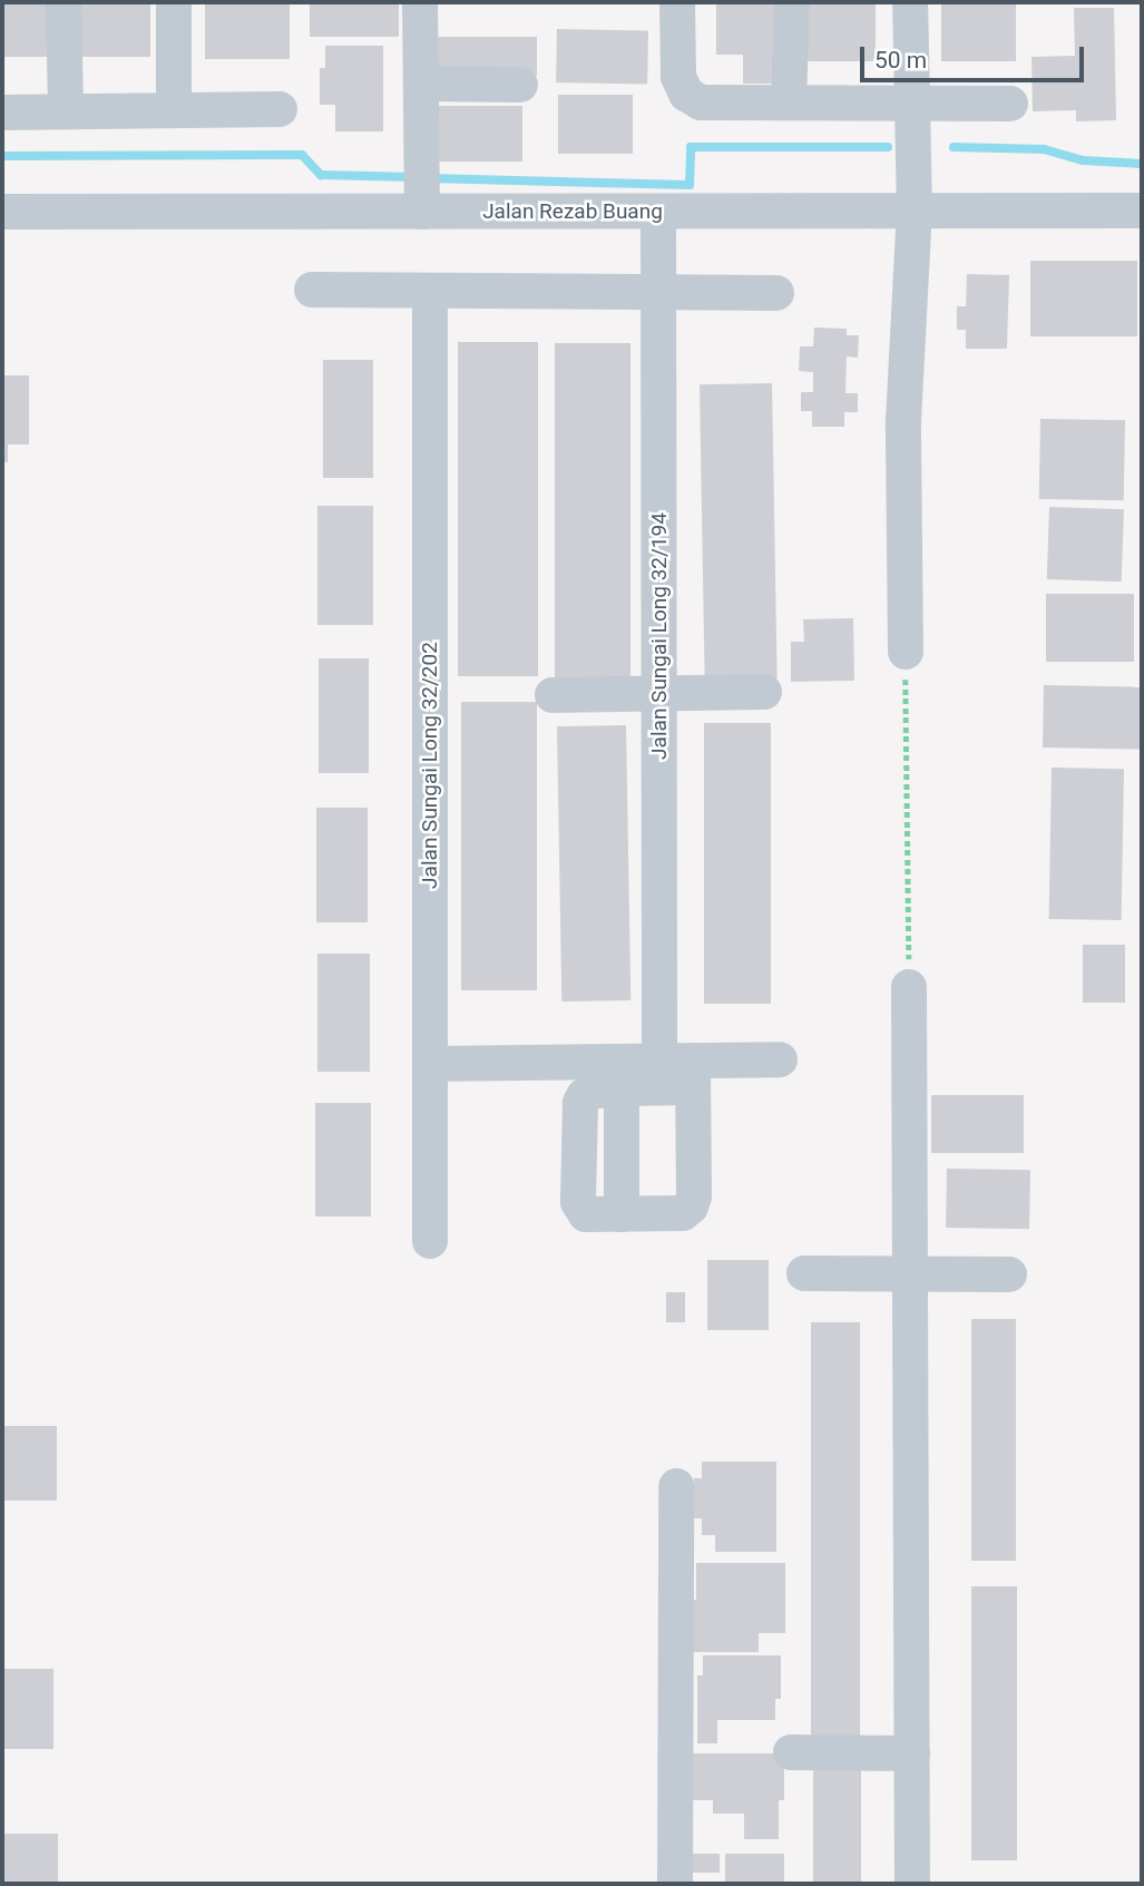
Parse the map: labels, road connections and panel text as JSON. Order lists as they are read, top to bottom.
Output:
{
  "streets": {
    "street": ["Jalan Rezab Buang", "Jalan Sungai Long 32/194", "Jalan Sungai Long 32/202"]
  },
  "crossings": [
    ["Jalan Rezab Buang", "Jalan Sungai Long 32/194"]
  ],
  "scale_bar": "50 m"
}
